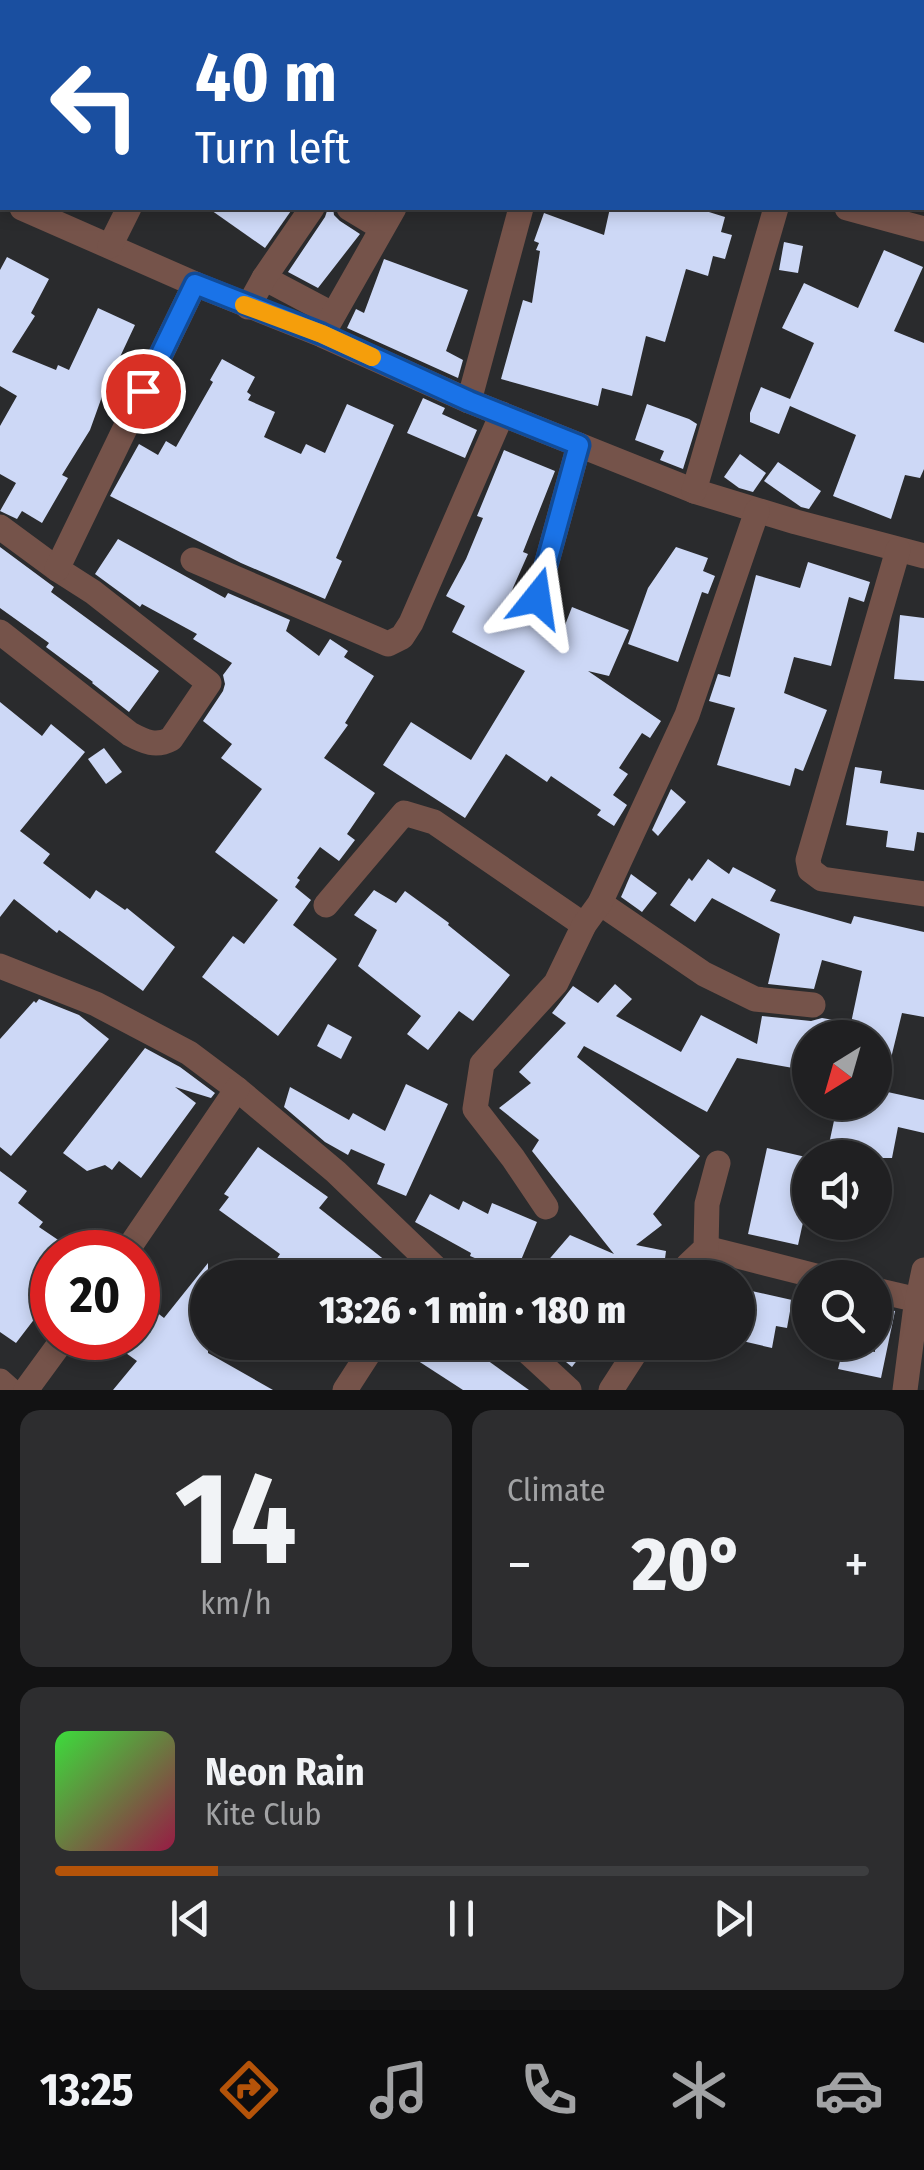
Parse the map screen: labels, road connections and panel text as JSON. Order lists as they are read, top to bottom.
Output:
{
  "north": "bottom left",
  "page": {
    "turn": ["40 m", "Turn left"],
    "limit": "20",
    "trip": "13:26 · 1 min · 180 m",
    "tile": [
      ["14", "km/h"],
      "Climate"
    ],
    "heat": ["−", "20°", "+"],
    "song": ["Neon Rain", "Kite Club"],
    "tabs": "13:25"
  }
}
